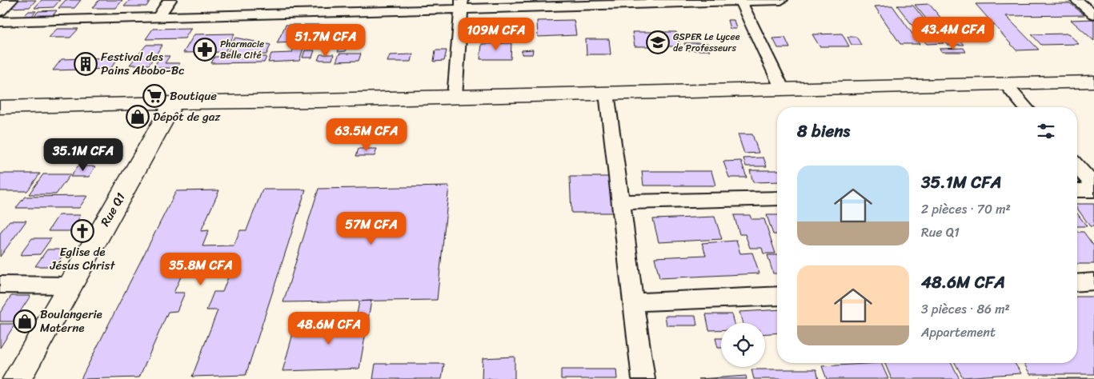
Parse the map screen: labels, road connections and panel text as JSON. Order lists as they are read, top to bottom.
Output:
{
  "streets": {
    "street": ["Rue Q1"]
  },
  "places": {
    "school or university": ["GSPER Le Lycee de Professeurs"],
    "pharmacy": ["Pharmacie Belle Cité"],
    "building": ["Festival des Pains Abobo-Bc"],
    "supermarket": ["Boutique"],
    "shop": ["Dépôt de gaz", "Boulangerie Materne"],
    "church": ["Eglise de Jésus Christ"]
  },
  "page": {
    "price": [
      "43.4M CFA",
      "109M CFA",
      "51.7M CFA",
      "63.5M CFA",
      "35.1M CFA",
      "57M CFA",
      "35.8M CFA",
      "48.6M CFA"
    ],
    "heading": "8 biens",
    "list": [
      {
        "name": "35.1M CFA",
        "note": "2 pièces · 70 m² · Rue Q1"
      },
      {
        "name": "48.6M CFA",
        "note": "3 pièces · 86 m² · Appartement"
      }
    ]
  }
}
